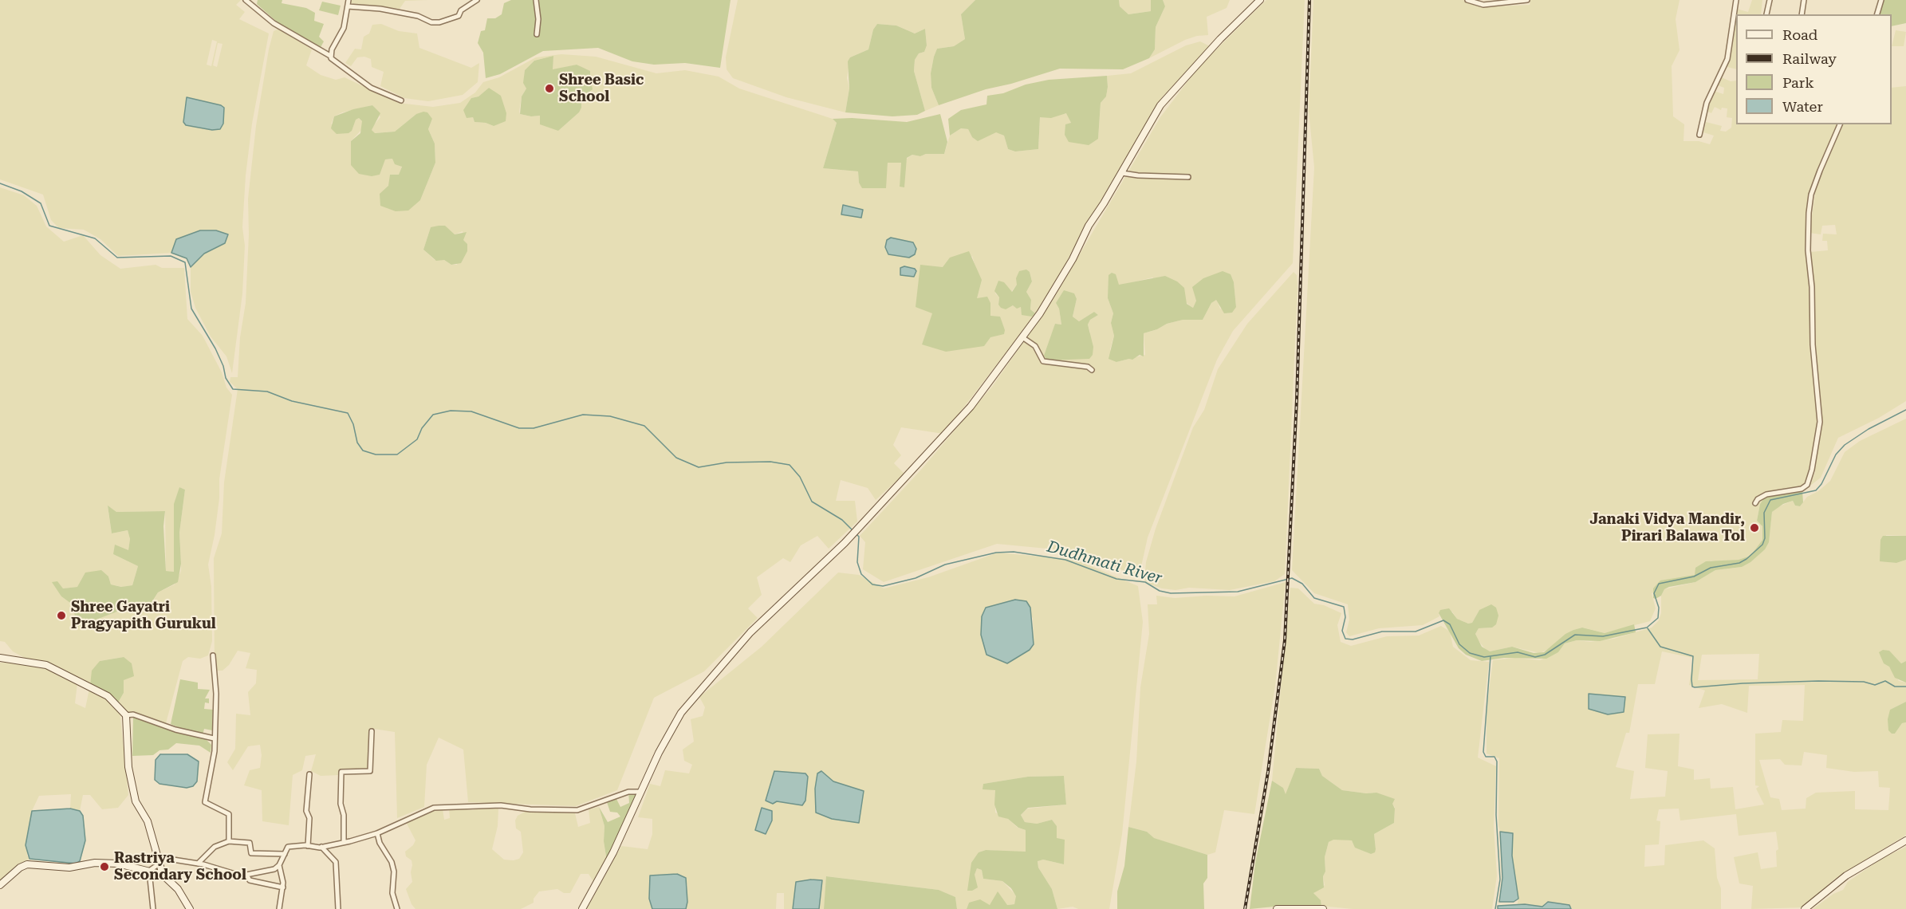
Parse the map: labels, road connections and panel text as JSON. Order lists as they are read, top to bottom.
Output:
{
  "water": ["Dudhmati River"],
  "places": [
    "Shree Basic School",
    "Janaki Vidya Mandir, Pirari Balawa Tol",
    "Shree Gayatri Pragyapith Gurukul",
    "Rastriya Secondary School"
  ],
  "legend": [
    "Road",
    "Railway",
    "Park",
    "Water"
  ]
}
